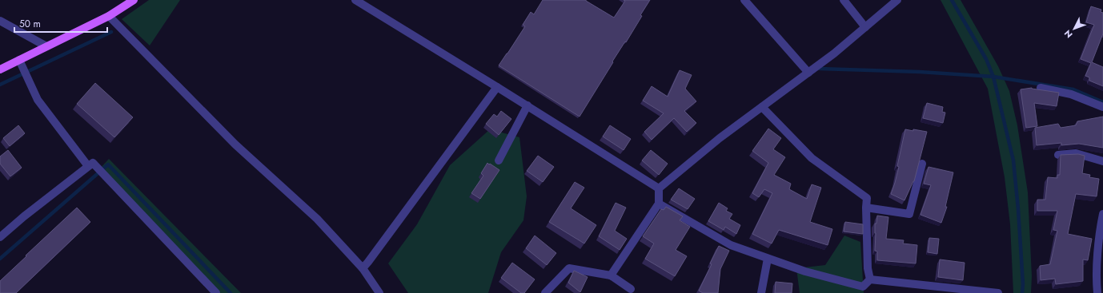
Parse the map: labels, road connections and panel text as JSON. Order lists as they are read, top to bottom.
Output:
{
  "scale_bar": "50 m",
  "north": "bottom left"
}
